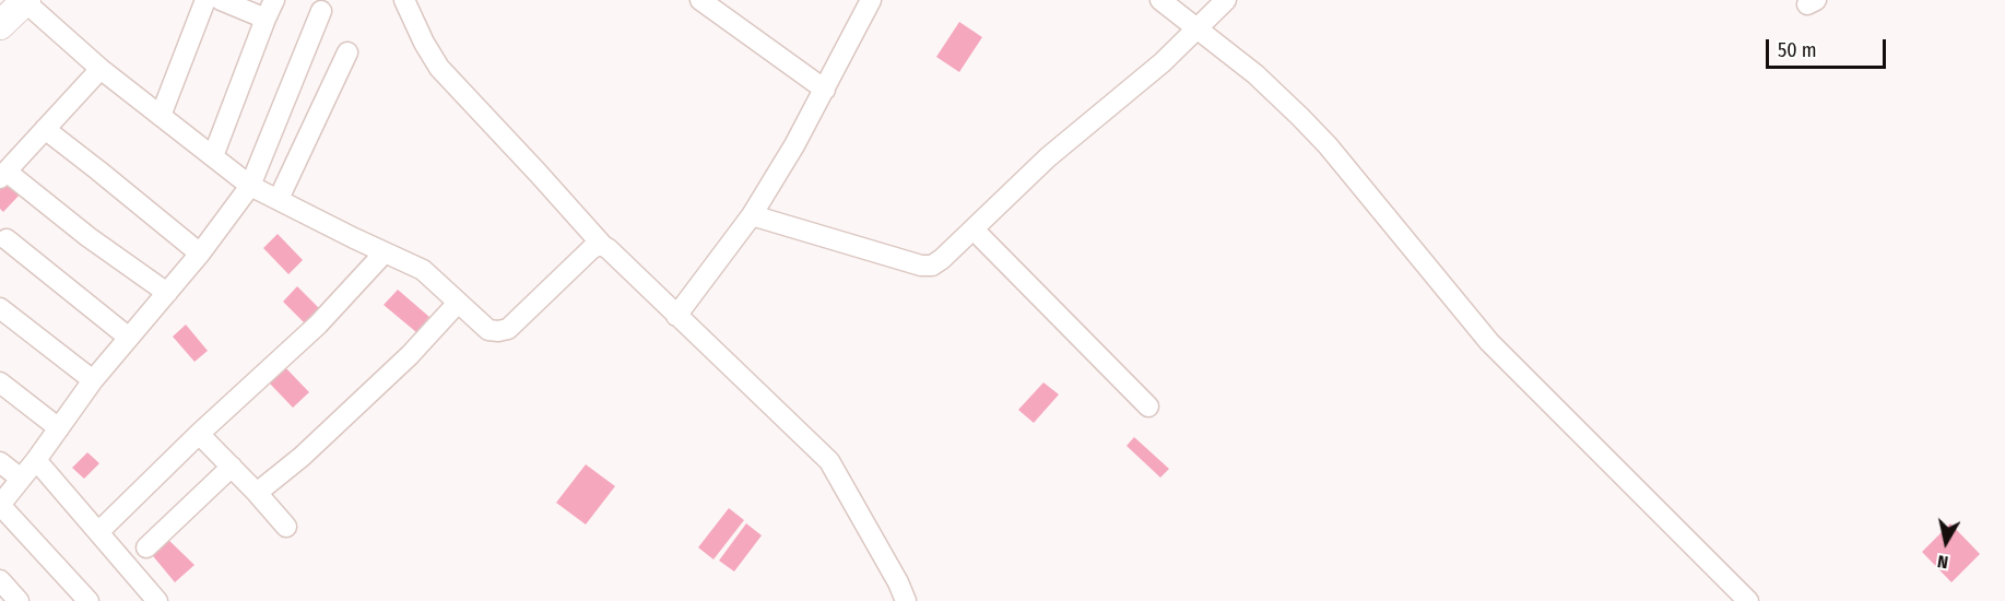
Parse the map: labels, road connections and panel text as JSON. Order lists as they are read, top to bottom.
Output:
{
  "scale_bar": "50 m",
  "north": "bottom"
}
